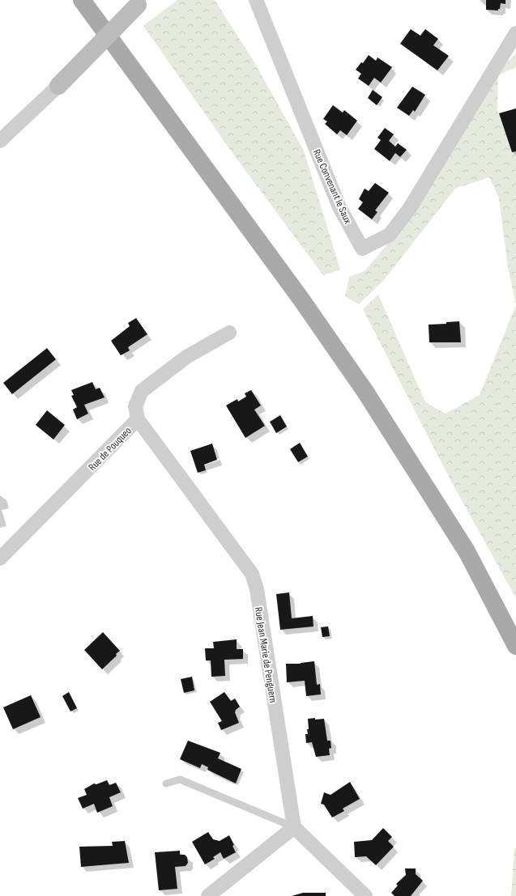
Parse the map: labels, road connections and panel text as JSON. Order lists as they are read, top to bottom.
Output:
{
  "streets": {
    "street": ["Rue Convenant le Saux", "Rue de Pouqueo", "Rue Jean Marie de Penguern"]
  },
  "crossings": [
    ["Rue de Pouqueo", "Rue Jean Marie de Penguern"]
  ]
}
